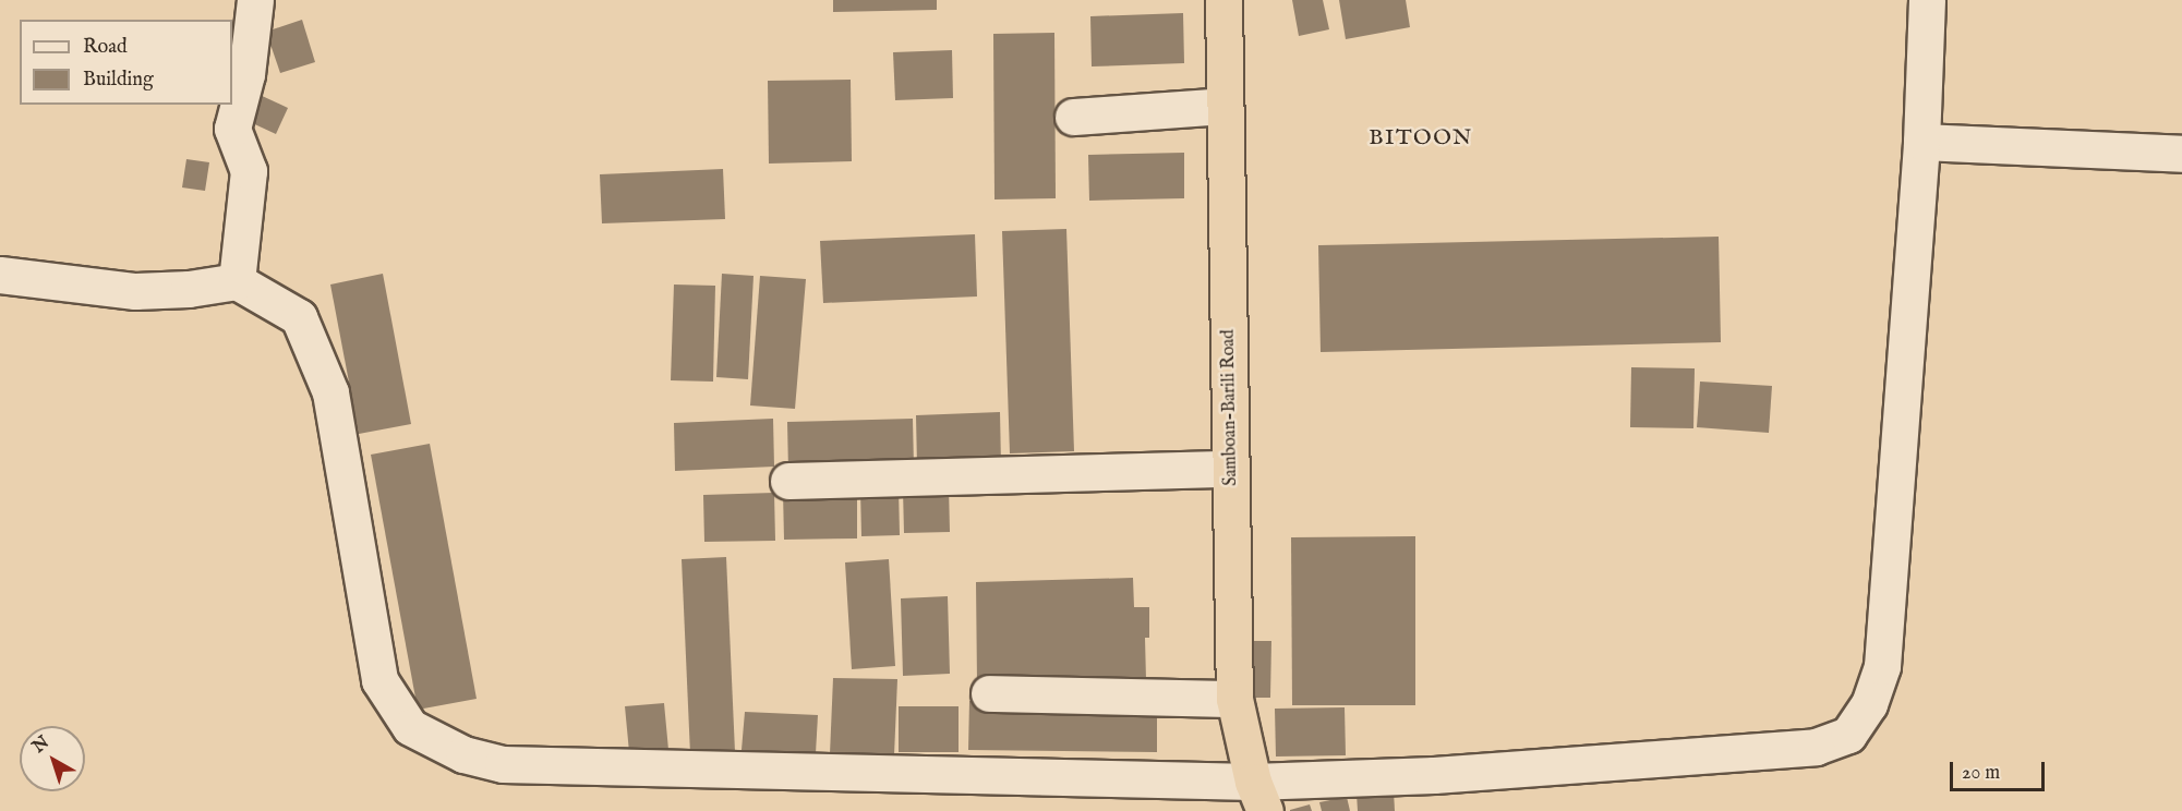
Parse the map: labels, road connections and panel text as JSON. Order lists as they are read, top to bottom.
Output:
{
  "streets": {
    "highway": ["Samboan-Barili Road"]
  },
  "districts": ["BITOON"],
  "legend": ["Road", "Building"],
  "scale_bar": "20 m",
  "north": "top left"
}
